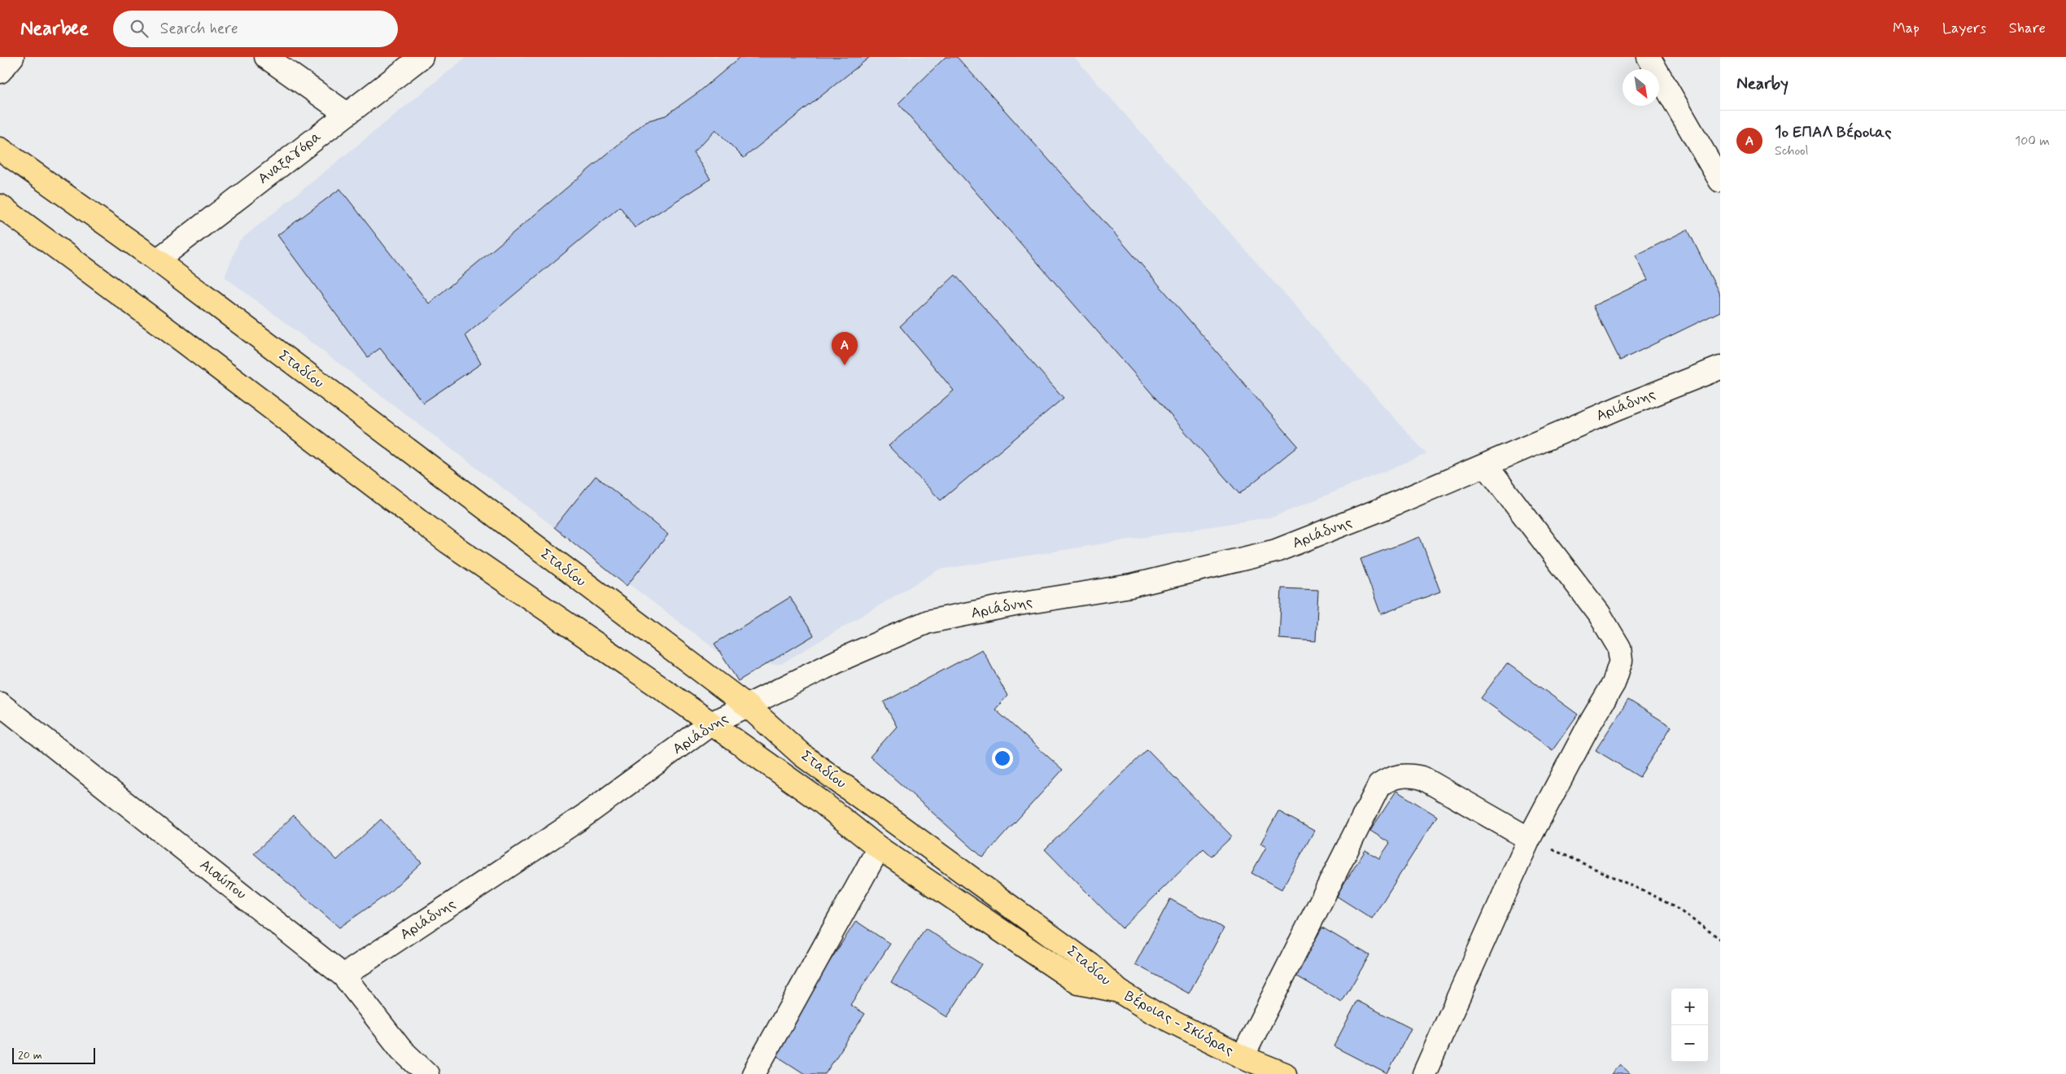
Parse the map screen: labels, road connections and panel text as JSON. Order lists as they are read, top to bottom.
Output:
{
  "streets": {
    "main road": ["Σταδίου", "Βέροιας - Σκύδρας"],
    "street": ["Αναξαγόρα", "Αριάδνης", "Αισώπου"]
  },
  "crossings": [
    ["Αναξαγόρα", "Σταδίου"],
    ["Σταδίου", "Αριάδνης"],
    ["Σταδίου", "Βέροιας - Σκύδρας"],
    ["Αριάδνης", "Αισώπου"]
  ],
  "scale_bar": "20 m",
  "north": "bottom right",
  "page": {
    "header": "Nearbee",
    "search": "Search here",
    "nav": ["Map", "Layers", "Share"],
    "heading": "Nearby",
    "list": [
      {
        "mark": "A",
        "name": "1ο ΕΠΑΛ Βέροιας",
        "note": "School",
        "value": "100 m"
      }
    ],
    "pins": "A",
    "map_buttons": ["+", "−"],
    "scale": "20 m"
  }
}
